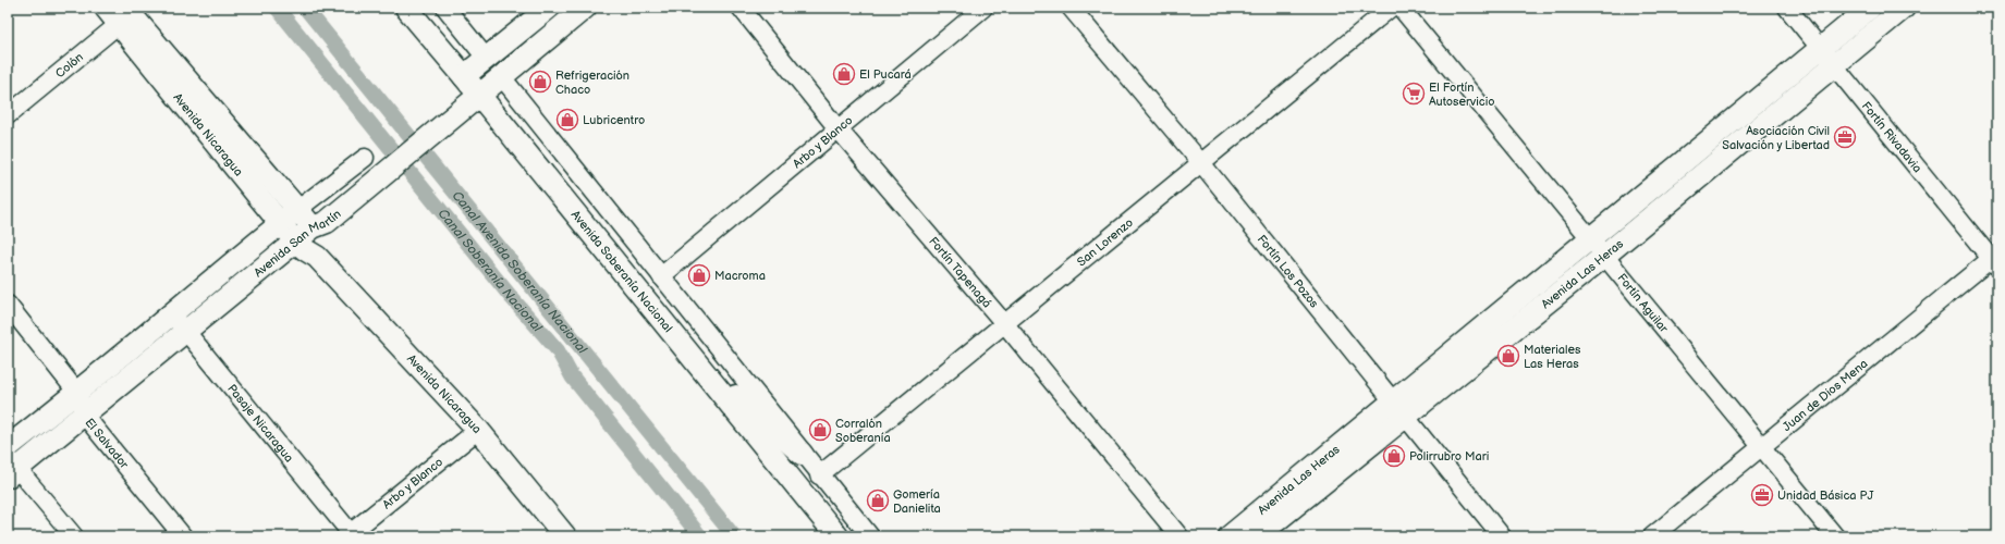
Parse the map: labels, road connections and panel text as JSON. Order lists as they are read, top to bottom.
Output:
{
  "streets": {
    "main road": [
      "Avenida Nicaragua",
      "Avenida San Martín",
      "Avenida Soberanía Nacional",
      "Avenida Las Heras"
    ],
    "street": [
      "Colón",
      "Fortín Rivadavia",
      "Arbo y Blanco",
      "San Lorenzo",
      "Fortín Los Pozos",
      "Fortín Tapenagá",
      "Fortín Aguilar",
      "Juan de Dios Mena",
      "Pasaje Nicaragua",
      "El Salvador"
    ]
  },
  "crossings": [
    ["Colón", "Avenida Nicaragua"],
    ["Avenida Nicaragua", "Arbo y Blanco"],
    ["Avenida Nicaragua", "Avenida San Martín"],
    ["Fortín Rivadavia", "Avenida Las Heras"],
    ["Fortín Rivadavia", "Juan de Dios Mena"],
    ["Arbo y Blanco", "Fortín Tapenagá"],
    ["Arbo y Blanco", "Pasaje Nicaragua"],
    ["San Lorenzo", "Fortín Los Pozos"],
    ["San Lorenzo", "Fortín Tapenagá"],
    ["Avenida San Martín", "Avenida Soberanía Nacional"],
    ["Avenida San Martín", "Pasaje Nicaragua"],
    ["Avenida San Martín", "El Salvador"],
    ["Fortín Los Pozos", "Avenida Las Heras"],
    ["Avenida Las Heras", "Fortín Aguilar"],
    ["Fortín Aguilar", "Juan de Dios Mena"]
  ],
  "water": ["Canal Soberanía Nacional", "Canal Avenida Soberanía Nacional"],
  "places": {
    "shop": [
      "El Pucará",
      "Refrigeración Chaco",
      "Lubricentro",
      "Macroma",
      "Materiales Las Heras",
      "Corralón Soberanía",
      "Polirrubro Mari",
      "Gomería Danielita"
    ],
    "supermarket": ["El Fortín Autoservicio"],
    "office": ["Asociación Civil Salvación y Libertad", "Unidad Básica PJ"]
  }
}
